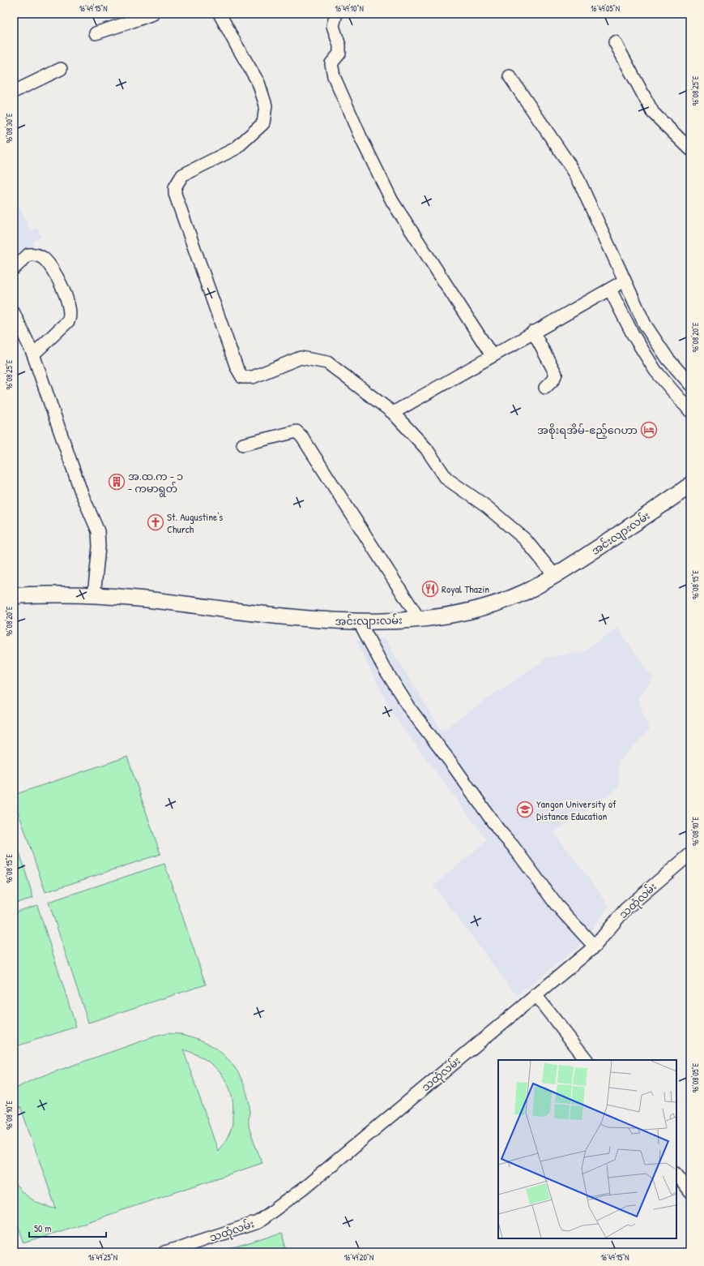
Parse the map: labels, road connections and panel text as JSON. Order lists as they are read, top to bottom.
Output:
{
  "streets": {
    "main road": ["အင်းလျားလမ်း"],
    "street": ["သထုံလမ်း"]
  },
  "places": {
    "hotel": ["အစိုးရအိမ်-ဧည့်ဂေဟာ"],
    "building": ["အ.ထ.က - ၁ - ကမာရွတ်"],
    "church": ["St. Augustine's Church"],
    "restaurant": ["Royal Thazin"],
    "school or university": ["Yangon University of Distance Education"]
  },
  "scale_bar": "50 m",
  "coordinates": [
    "16°49'15\"N",
    "16°49'10\"N",
    "16°49'05\"N",
    "96°08'25\"E",
    "96°08'30\"E",
    "96°08'20\"E",
    "96°08'15\"E",
    "96°08'10\"E",
    "96°08'05\"E",
    "16°49'25\"N",
    "16°49'20\"N"
  ]
}
